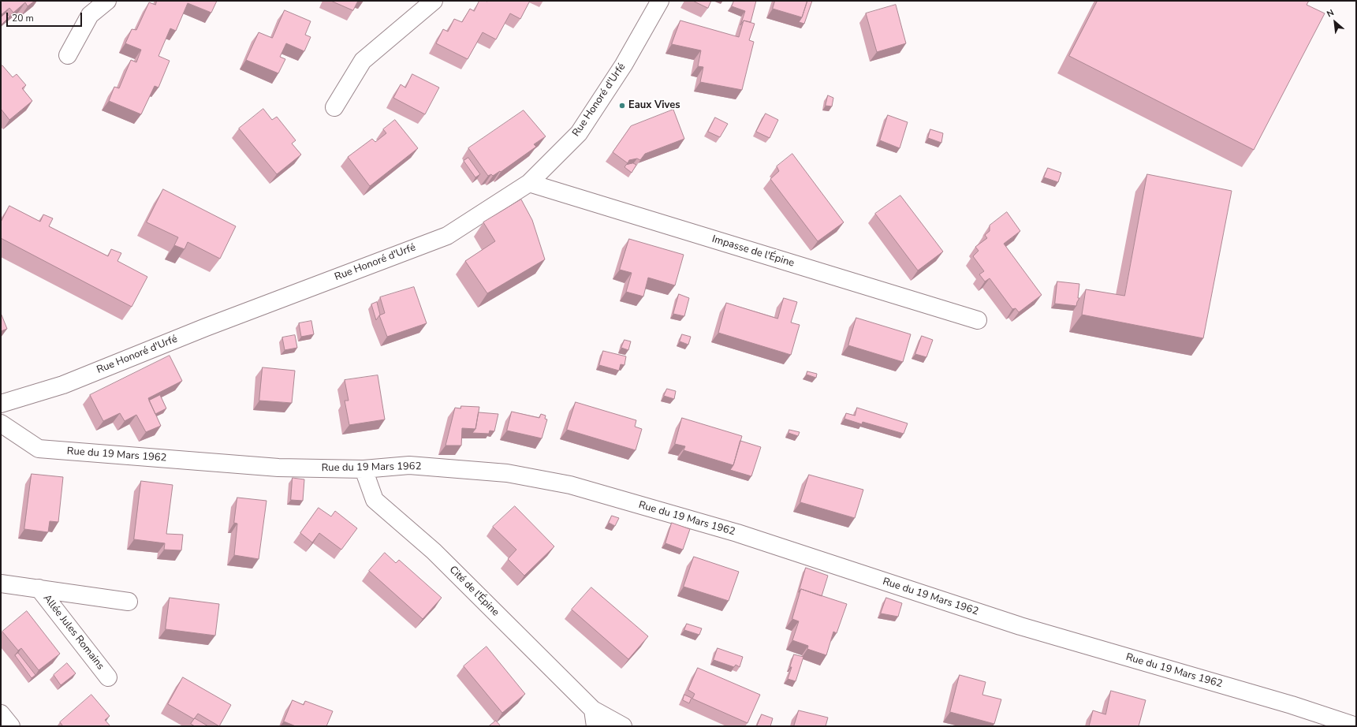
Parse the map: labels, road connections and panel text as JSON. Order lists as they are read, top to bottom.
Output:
{
  "streets": {
    "street": [
      "Rue Honoré d'Urfé",
      "Impasse de l'Épine",
      "Rue du 19 Mars 1962",
      "Cité de l'Épine",
      "Allée Jules Romains"
    ]
  },
  "crossings": [
    ["Rue Honoré d'Urfé", "Impasse de l'Épine"],
    ["Rue du 19 Mars 1962", "Cité de l'Épine"]
  ],
  "places": ["Eaux Vives"],
  "scale_bar": "20 m",
  "north": "top left"
}
